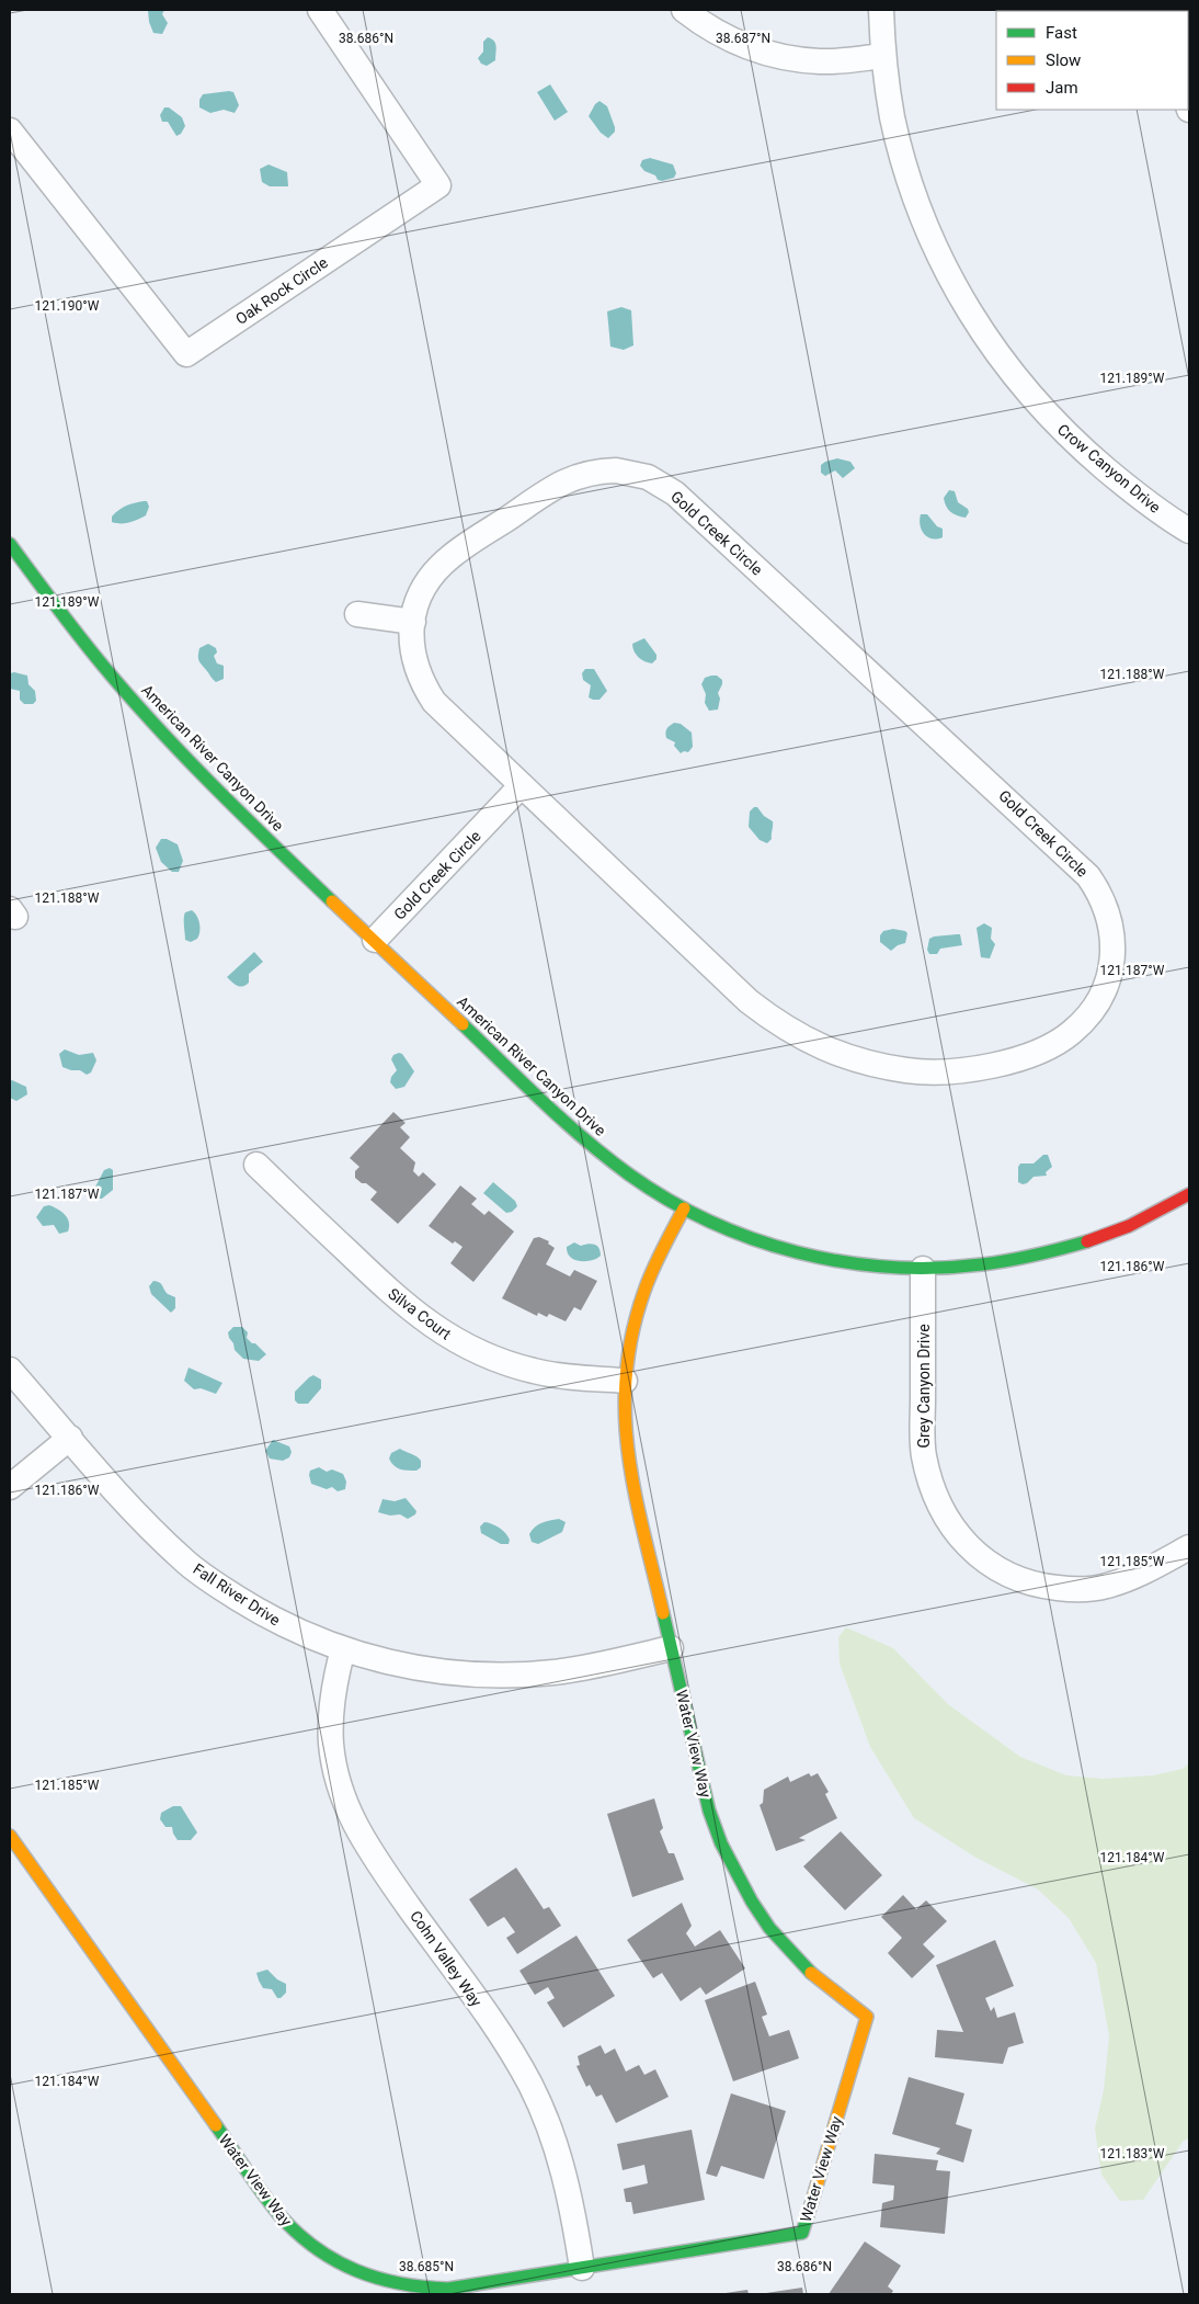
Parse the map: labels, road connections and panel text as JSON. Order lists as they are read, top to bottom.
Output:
{
  "streets": {
    "street": [
      "Oak Rock Circle",
      "Crow Canyon Drive",
      "Gold Creek Circle",
      "American River Canyon Drive",
      "Silva Court",
      "Grey Canyon Drive",
      "Fall River Drive",
      "Water View Way",
      "Cohn Valley Way"
    ]
  },
  "crossings": [
    ["Gold Creek Circle", "American River Canyon Drive"],
    ["American River Canyon Drive", "Grey Canyon Drive"],
    ["American River Canyon Drive", "Water View Way"],
    ["Silva Court", "Water View Way"],
    ["Fall River Drive", "Water View Way"],
    ["Fall River Drive", "Cohn Valley Way"],
    ["Water View Way", "Cohn Valley Way"]
  ],
  "legend": ["Fast", "Slow", "Jam"],
  "coordinates": [
    "38.686°N",
    "38.687°N",
    "121.190°W",
    "121.189°W",
    "121.188°W",
    "121.187°W",
    "121.186°W",
    "121.185°W",
    "121.184°W",
    "121.183°W",
    "38.685°N"
  ]
}
